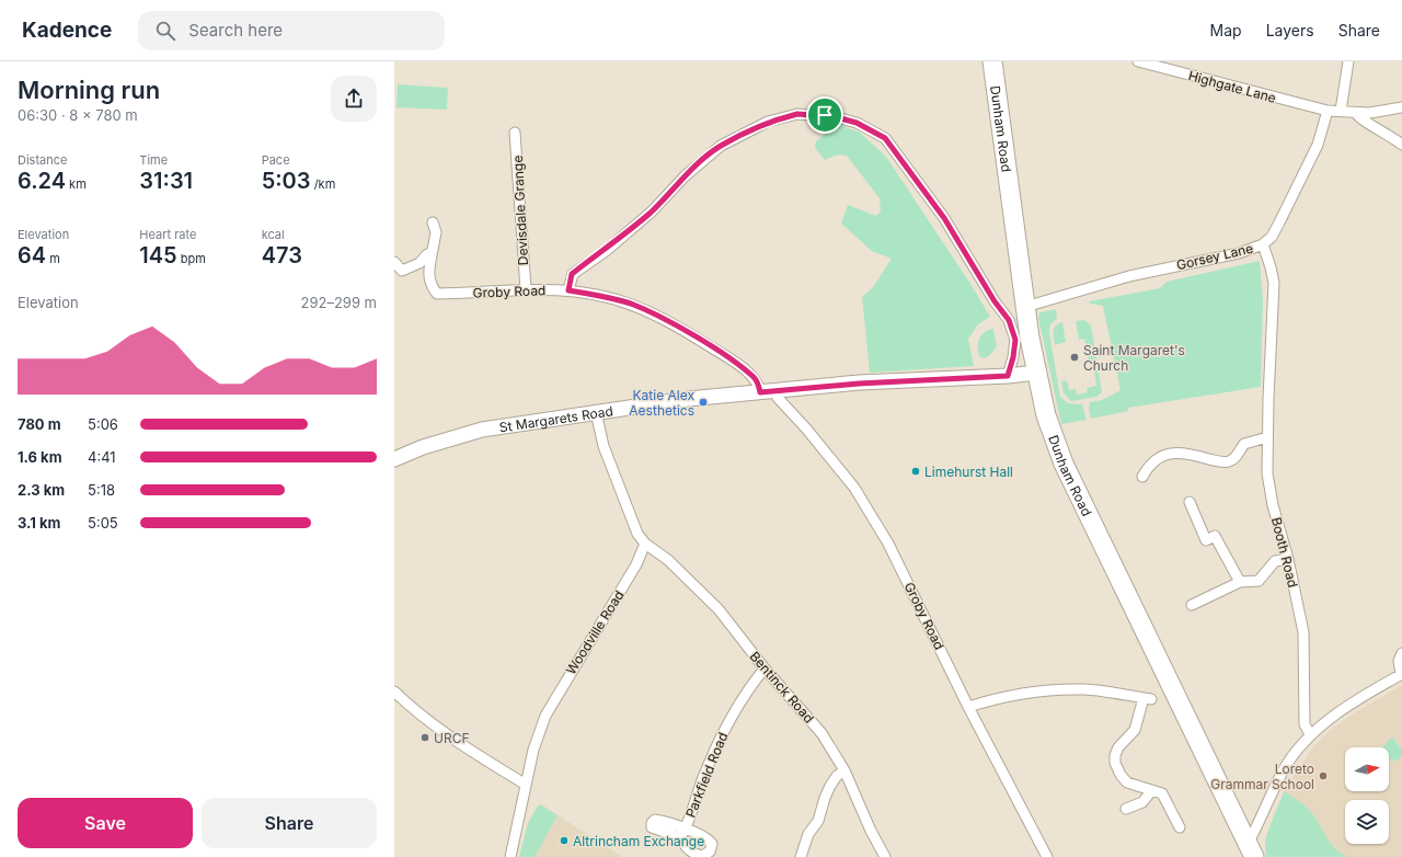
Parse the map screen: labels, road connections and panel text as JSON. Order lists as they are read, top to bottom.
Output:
{
  "streets": {
    "highway": ["Dunham Road"],
    "street": [
      "Highgate Lane",
      "Devisdale Grange",
      "Gorsey Lane",
      "Groby Road",
      "St Margarets Road",
      "Booth Road",
      "Woodville Road",
      "Bentinck Road",
      "Parkfield Road"
    ]
  },
  "crossings": [
    ["Highgate Lane", "Gorsey Lane"],
    ["Dunham Road", "Gorsey Lane"],
    ["Dunham Road", "St Margarets Road"],
    ["Devisdale Grange", "Groby Road"],
    ["Gorsey Lane", "Booth Road"],
    ["Groby Road", "St Margarets Road"],
    ["Woodville Road", "Bentinck Road"],
    ["Bentinck Road", "Parkfield Road"]
  ],
  "places": [
    "Saint Margaret's Church",
    "Katie Alex Aesthetics",
    "Limehurst Hall",
    "URCF",
    "Loreto Grammar School",
    "Altrincham Exchange"
  ],
  "north": "right",
  "page": {
    "header": "Kadence",
    "search": "Search here",
    "nav": ["Map", "Layers", "Share"],
    "heading": ["Morning run", "06:30 · 8 × 780 m"],
    "stats": [
      ["Distance", "6.24 km"],
      ["Time", "31:31"],
      ["Pace", "5:03 /km"],
      ["Elevation", "64 m"],
      ["Heart rate", "145 bpm"],
      ["kcal", "473"]
    ],
    "chart": ["Elevation", "292–299 m"],
    "list": [
      {
        "name": "780 m",
        "note": "5:06"
      },
      {
        "name": "1.6 km",
        "note": "4:41"
      },
      {
        "name": "2.3 km",
        "note": "5:18"
      },
      {
        "name": "3.1 km",
        "note": "5:05"
      }
    ],
    "buttons": ["Save", "Share"]
  }
}
